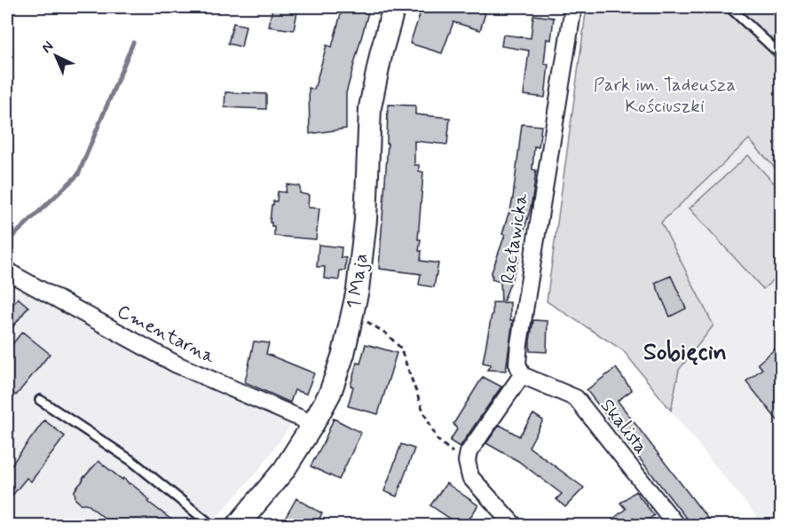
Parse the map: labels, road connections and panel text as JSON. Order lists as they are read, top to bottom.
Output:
{
  "streets": {
    "street": [
      "Racławicka",
      "1 Maja",
      "Cmentarna",
      "Skalista"
    ]
  },
  "crossings": [
    ["Racławicka", "Skalista"],
    ["1 Maja", "Cmentarna"]
  ],
  "districts": ["Sobięcin"],
  "parks": ["Park im. Tadeusza Kościuszki"],
  "north": "top left"
}
